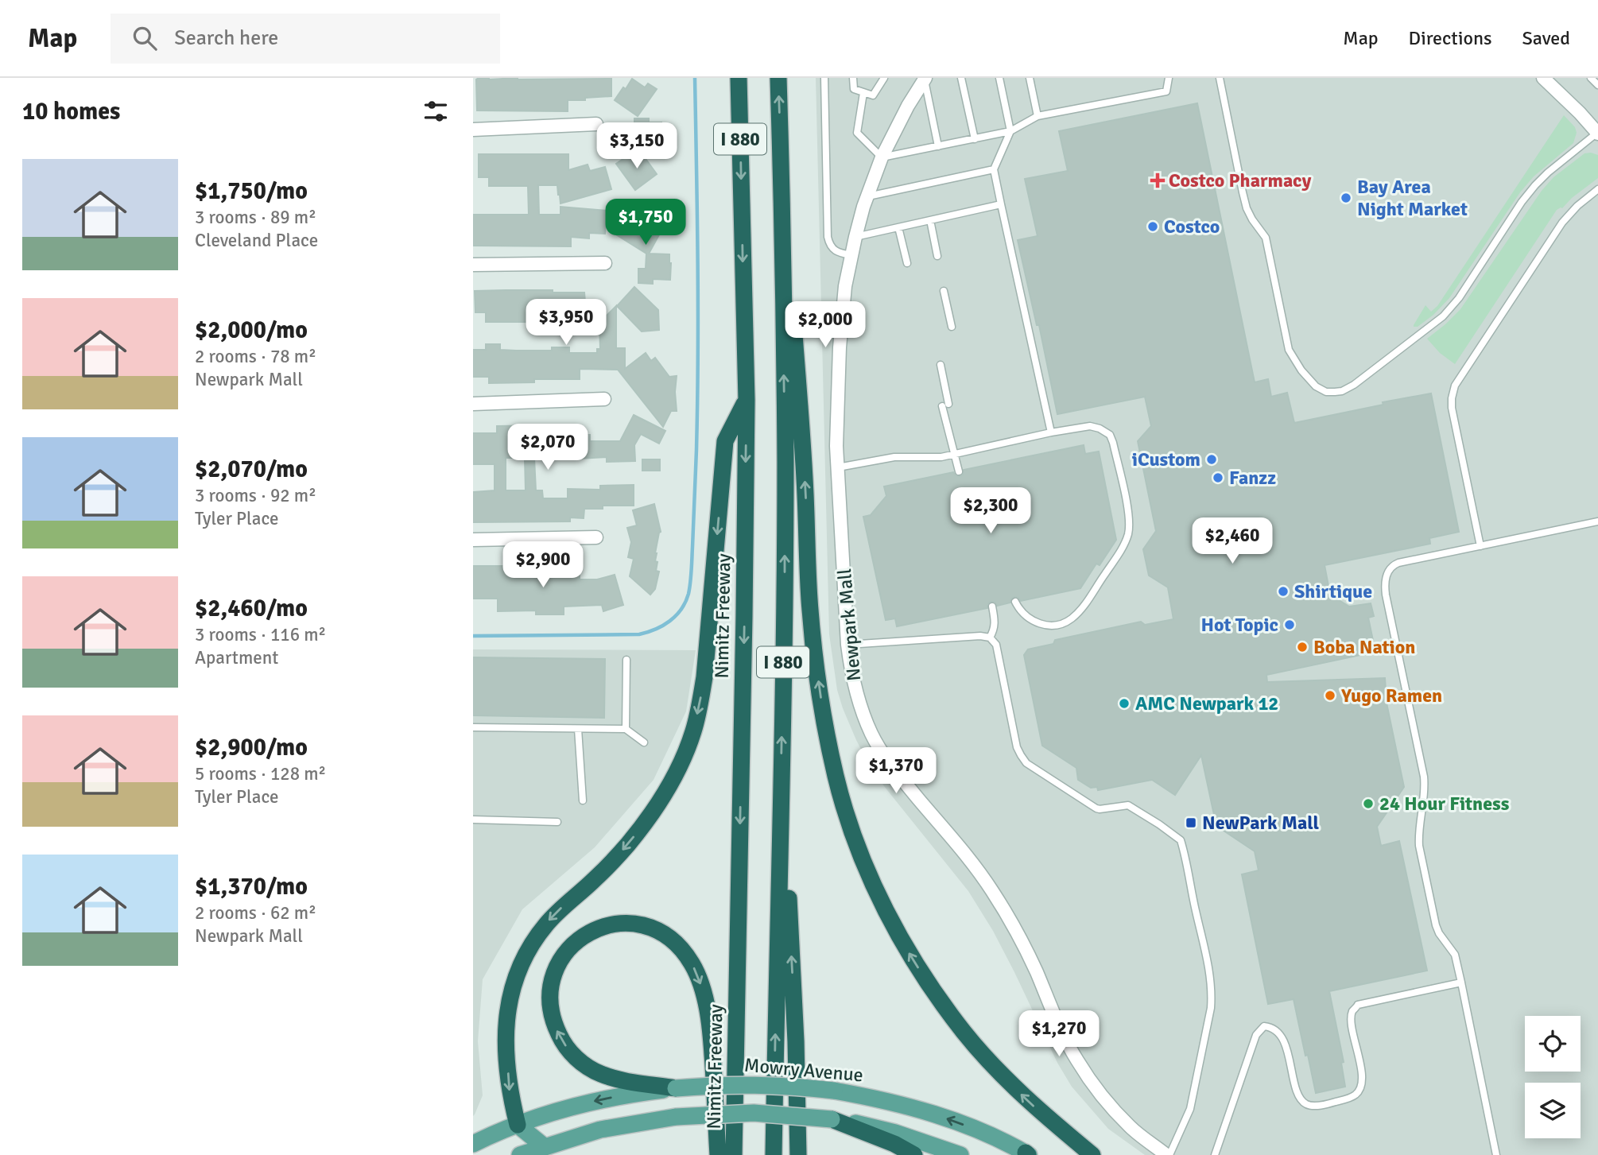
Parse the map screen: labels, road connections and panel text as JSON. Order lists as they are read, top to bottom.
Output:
{
  "streets": {
    "highway": ["I 880", "Nimitz Freeway"],
    "main road": ["Mowry Avenue"],
    "street": ["Newpark Mall"]
  },
  "places": {
    "health": ["Costco Pharmacy"],
    "other": [
      "Bay Area Night Market",
      "Costco",
      "iCustom",
      "Fanzz",
      "Shirtique",
      "Hot Topic",
      "Boba Nation",
      "Yugo Ramen",
      "AMC Newpark 12",
      "24 Hour Fitness"
    ],
    "transit": ["NewPark Mall"]
  },
  "page": {
    "header": "Map",
    "search": "Search here",
    "nav": ["Map", "Directions", "Saved"],
    "heading": "10 homes",
    "price": [
      "$3,150",
      "$1,750",
      "$3,950",
      "$2,000",
      "$2,070",
      "$2,300",
      "$2,460",
      "$2,900",
      "$1,370",
      "$1,270"
    ],
    "list": [
      {
        "name": "$1,750/mo",
        "note": "3 rooms · 89 m² · Cleveland Place"
      },
      {
        "name": "$2,000/mo",
        "note": "2 rooms · 78 m² · Newpark Mall"
      },
      {
        "name": "$2,070/mo",
        "note": "3 rooms · 92 m² · Tyler Place"
      },
      {
        "name": "$2,460/mo",
        "note": "3 rooms · 116 m² · Apartment"
      },
      {
        "name": "$2,900/mo",
        "note": "5 rooms · 128 m² · Tyler Place"
      },
      {
        "name": "$1,370/mo",
        "note": "2 rooms · 62 m² · Newpark Mall"
      }
    ]
  }
}
